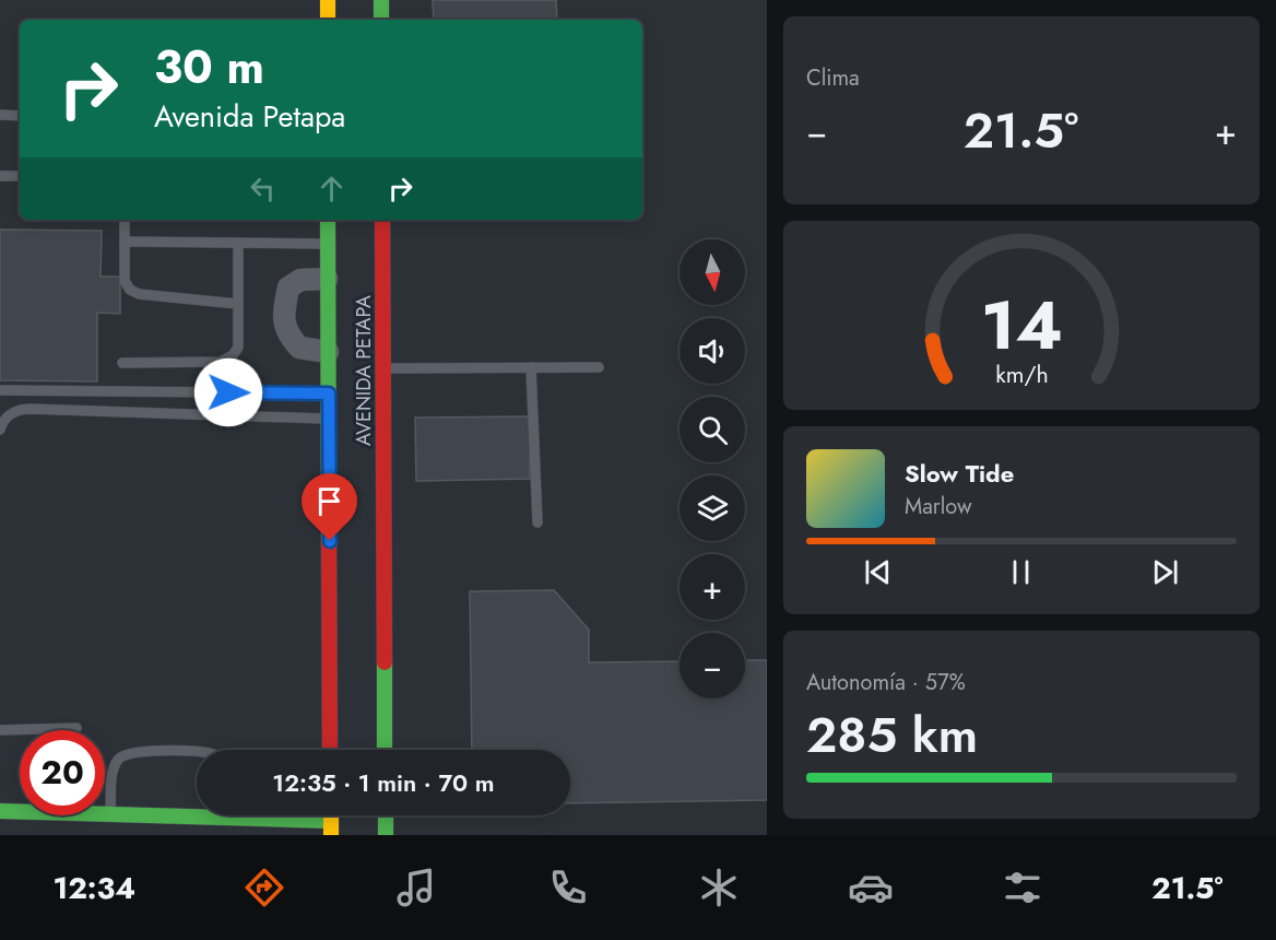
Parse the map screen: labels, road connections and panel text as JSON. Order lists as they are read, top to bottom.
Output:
{
  "streets": {
    "main road": ["AVENIDA PETAPA"]
  },
  "north": "bottom",
  "page": {
    "tile": [
      "Clima",
      ["Autonomía · 57%", "285 km"]
    ],
    "turn": ["30 m", "Avenida Petapa"],
    "heat": ["−", "21.5°", "+"],
    "map_buttons": ["+", "−"],
    "song": ["Slow Tide", "Marlow"],
    "limit": "20",
    "trip": "12:35 · 1 min · 70 m",
    "tabs": ["12:34", "21.5°"],
    "gauge": ["14", "km/h"]
  }
}
